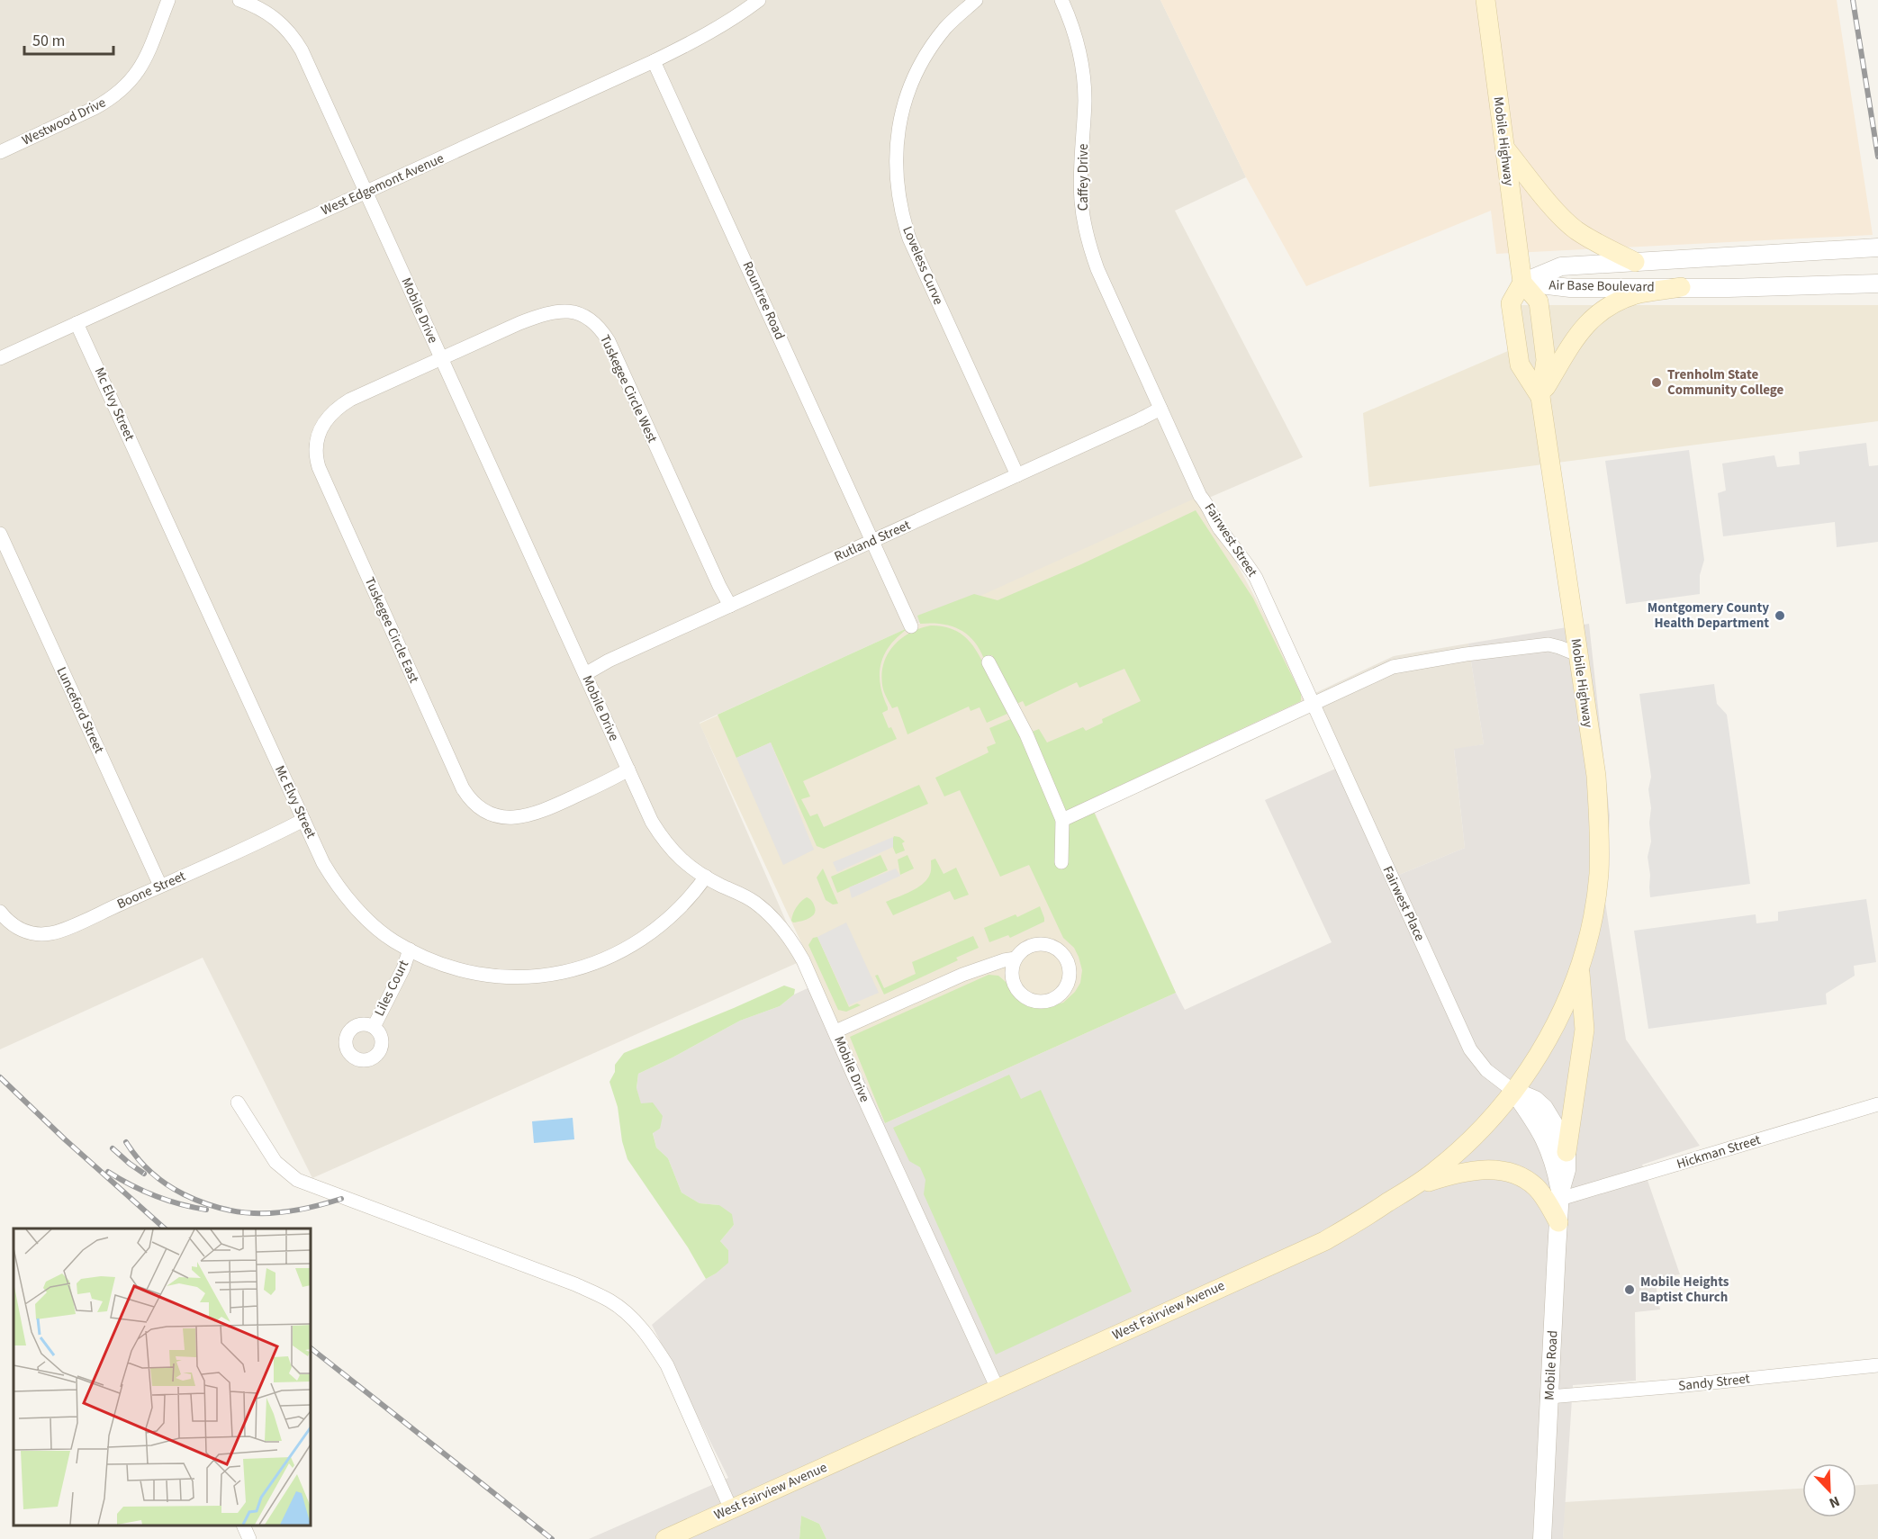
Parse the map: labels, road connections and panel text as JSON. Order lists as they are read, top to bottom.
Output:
{
  "streets": {
    "main road": ["Mobile Highway", "West Fairview Avenue"],
    "street": [
      "Westwood Drive",
      "Caffey Drive",
      "West Edgemont Avenue",
      "Loveless Curve",
      "Air Base Boulevard",
      "Rountree Road",
      "Mobile Drive",
      "Tuskegee Circle West",
      "Mc Elvy Street",
      "Fairwest Street",
      "Rutland Street",
      "Tuskegee Circle East",
      "Lunceford Street",
      "Boone Street",
      "Fairwest Place",
      "Liles Court",
      "Hickman Street",
      "Mobile Road",
      "Sandy Street"
    ]
  },
  "crossings": [
    ["Mobile Highway", "Air Base Boulevard"],
    ["Mobile Highway", "West Fairview Avenue"],
    ["Caffey Drive", "Fairwest Street"],
    ["Caffey Drive", "Rutland Street"],
    ["West Edgemont Avenue", "Rountree Road"],
    ["West Edgemont Avenue", "Mobile Drive"],
    ["West Edgemont Avenue", "Mc Elvy Street"],
    ["Loveless Curve", "Rutland Street"],
    ["Rountree Road", "Rutland Street"],
    ["Mobile Drive", "Tuskegee Circle West"],
    ["Mobile Drive", "Mc Elvy Street"],
    ["Mobile Drive", "Rutland Street"],
    ["Mobile Drive", "Tuskegee Circle East"],
    ["Mobile Drive", "West Fairview Avenue"],
    ["Tuskegee Circle West", "Rutland Street"],
    ["Tuskegee Circle West", "Tuskegee Circle East"],
    ["Mc Elvy Street", "Boone Street"],
    ["Mc Elvy Street", "Liles Court"],
    ["Fairwest Street", "Rutland Street"],
    ["Fairwest Street", "Fairwest Place"],
    ["Lunceford Street", "Boone Street"],
    ["Fairwest Place", "West Fairview Avenue"],
    ["Fairwest Place", "Mobile Road"],
    ["Hickman Street", "Mobile Road"],
    ["West Fairview Avenue", "Mobile Road"],
    ["Mobile Road", "Sandy Street"]
  ],
  "places": ["Trenholm State Community College", "Montgomery County Health Department", "Mobile Heights Baptist Church"],
  "scale_bar": "50 m",
  "north": "bottom right"
}
